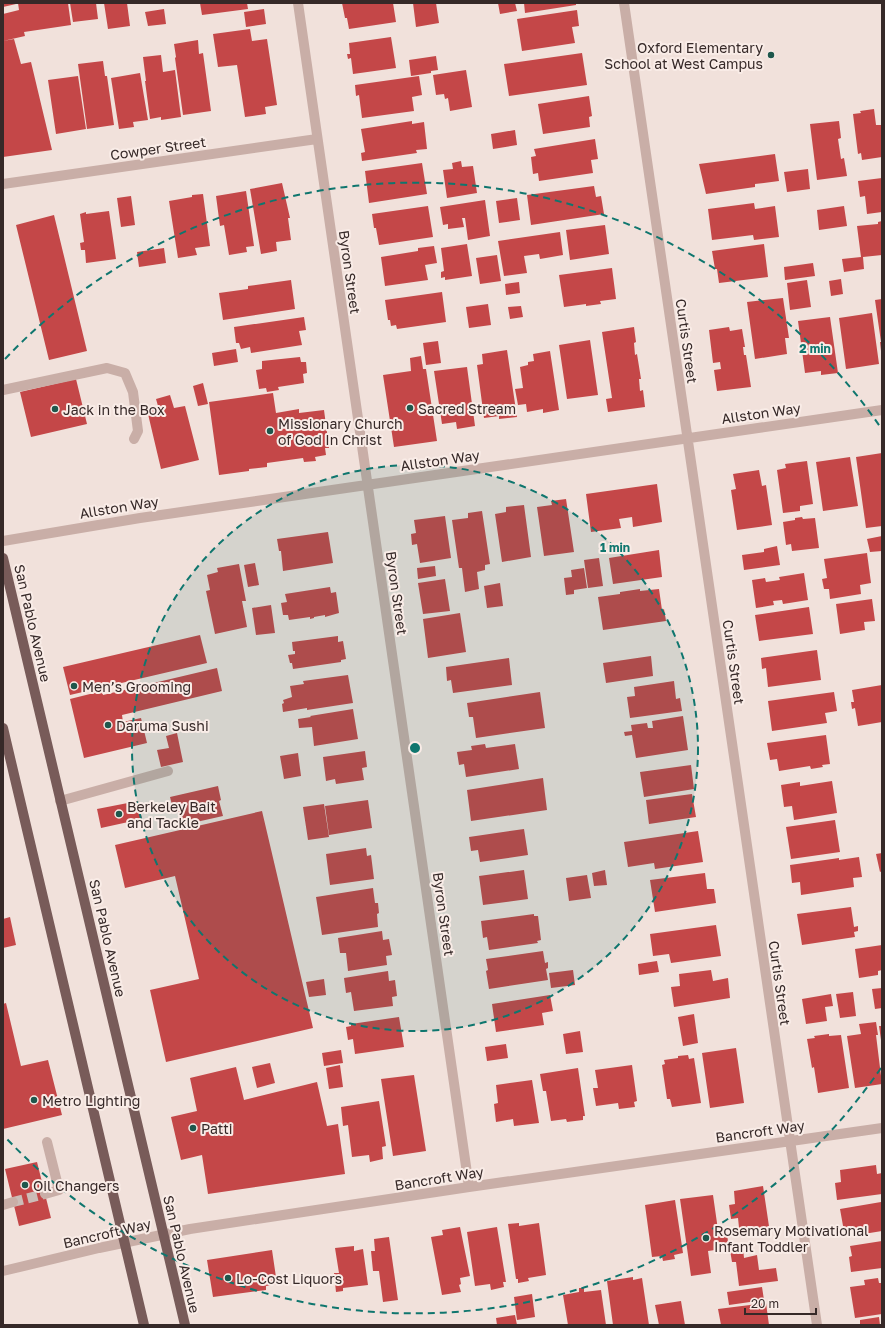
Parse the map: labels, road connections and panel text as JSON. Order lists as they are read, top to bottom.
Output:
{
  "streets": {
    "main road": ["San Pablo Avenue"],
    "street": [
      "Cowper Street",
      "Byron Street",
      "Curtis Street",
      "Allston Way",
      "Bancroft Way"
    ]
  },
  "crossings": [
    ["Cowper Street", "Byron Street"],
    ["Byron Street", "Allston Way"],
    ["Byron Street", "Bancroft Way"],
    ["Curtis Street", "Allston Way"],
    ["Curtis Street", "Bancroft Way"],
    ["San Pablo Avenue", "Bancroft Way"]
  ],
  "places": [
    "Oxford Elementary School at West Campus",
    "Sacred Stream",
    "Jack in the Box",
    "Missionary Church of God In Christ",
    "Men’s Grooming",
    "Daruma Sushi",
    "Berkeley Bait and Tackle",
    "Metro Lighting",
    "Patti",
    "Oil Changers",
    "Rosemary Motivational Infant Toddler",
    "Lo-Cost Liquors"
  ],
  "scale_bar": "20 m",
  "rings": ["2 min", "1 min"]
}
